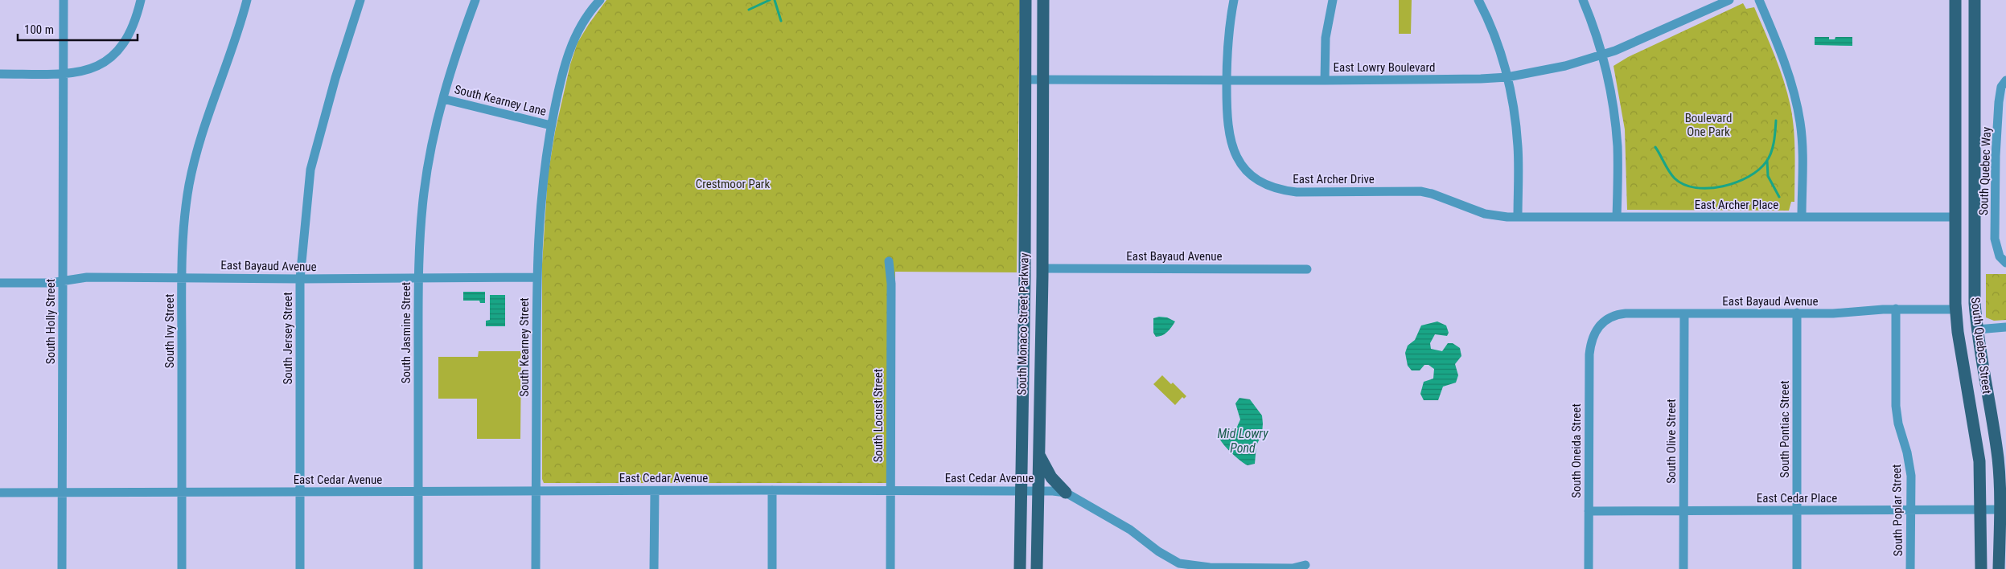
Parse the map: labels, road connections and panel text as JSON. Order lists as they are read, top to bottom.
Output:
{
  "streets": {
    "main road": ["South Monaco Street Parkway", "South Quebec Street"],
    "street": [
      "East Lowry Boulevard",
      "South Kearney Lane",
      "South Quebec Way",
      "East Archer Drive",
      "East Archer Place",
      "East Bayaud Avenue",
      "South Holly Street",
      "South Ivy Street",
      "South Jasmine Street",
      "South Jersey Street",
      "South Kearney Street",
      "South Locust Street",
      "South Pontiac Street",
      "South Olive Street",
      "South Oneida Street",
      "East Cedar Avenue",
      "East Cedar Place",
      "South Poplar Street"
    ]
  },
  "crossings": [
    ["East Lowry Boulevard", "East Archer Drive"],
    ["East Lowry Boulevard", "South Monaco Street Parkway"],
    ["South Kearney Lane", "South Jasmine Street"],
    ["South Kearney Lane", "South Kearney Street"],
    ["East Archer Drive", "East Archer Place"],
    ["East Archer Place", "South Quebec Street"],
    ["East Bayaud Avenue", "South Holly Street"],
    ["East Bayaud Avenue", "South Monaco Street Parkway"],
    ["East Bayaud Avenue", "South Ivy Street"],
    ["East Bayaud Avenue", "South Jasmine Street"],
    ["East Bayaud Avenue", "South Jersey Street"],
    ["East Bayaud Avenue", "South Quebec Street"],
    ["East Bayaud Avenue", "South Kearney Street"],
    ["East Bayaud Avenue", "South Pontiac Street"],
    ["East Bayaud Avenue", "South Olive Street"],
    ["East Bayaud Avenue", "South Oneida Street"],
    ["East Bayaud Avenue", "South Poplar Street"],
    ["South Holly Street", "East Cedar Avenue"],
    ["South Monaco Street Parkway", "East Cedar Avenue"],
    ["South Ivy Street", "East Cedar Avenue"],
    ["South Jasmine Street", "East Cedar Avenue"],
    ["South Jersey Street", "East Cedar Avenue"],
    ["South Quebec Street", "East Cedar Place"],
    ["South Kearney Street", "East Cedar Avenue"],
    ["South Locust Street", "East Cedar Avenue"],
    ["South Pontiac Street", "East Cedar Place"],
    ["South Olive Street", "East Cedar Place"],
    ["South Oneida Street", "East Cedar Place"],
    ["East Cedar Place", "South Poplar Street"]
  ],
  "water": ["Mid Lowry Pond"],
  "parks": ["Boulevard One Park", "Crestmoor Park"],
  "scale_bar": "100 m"
}
